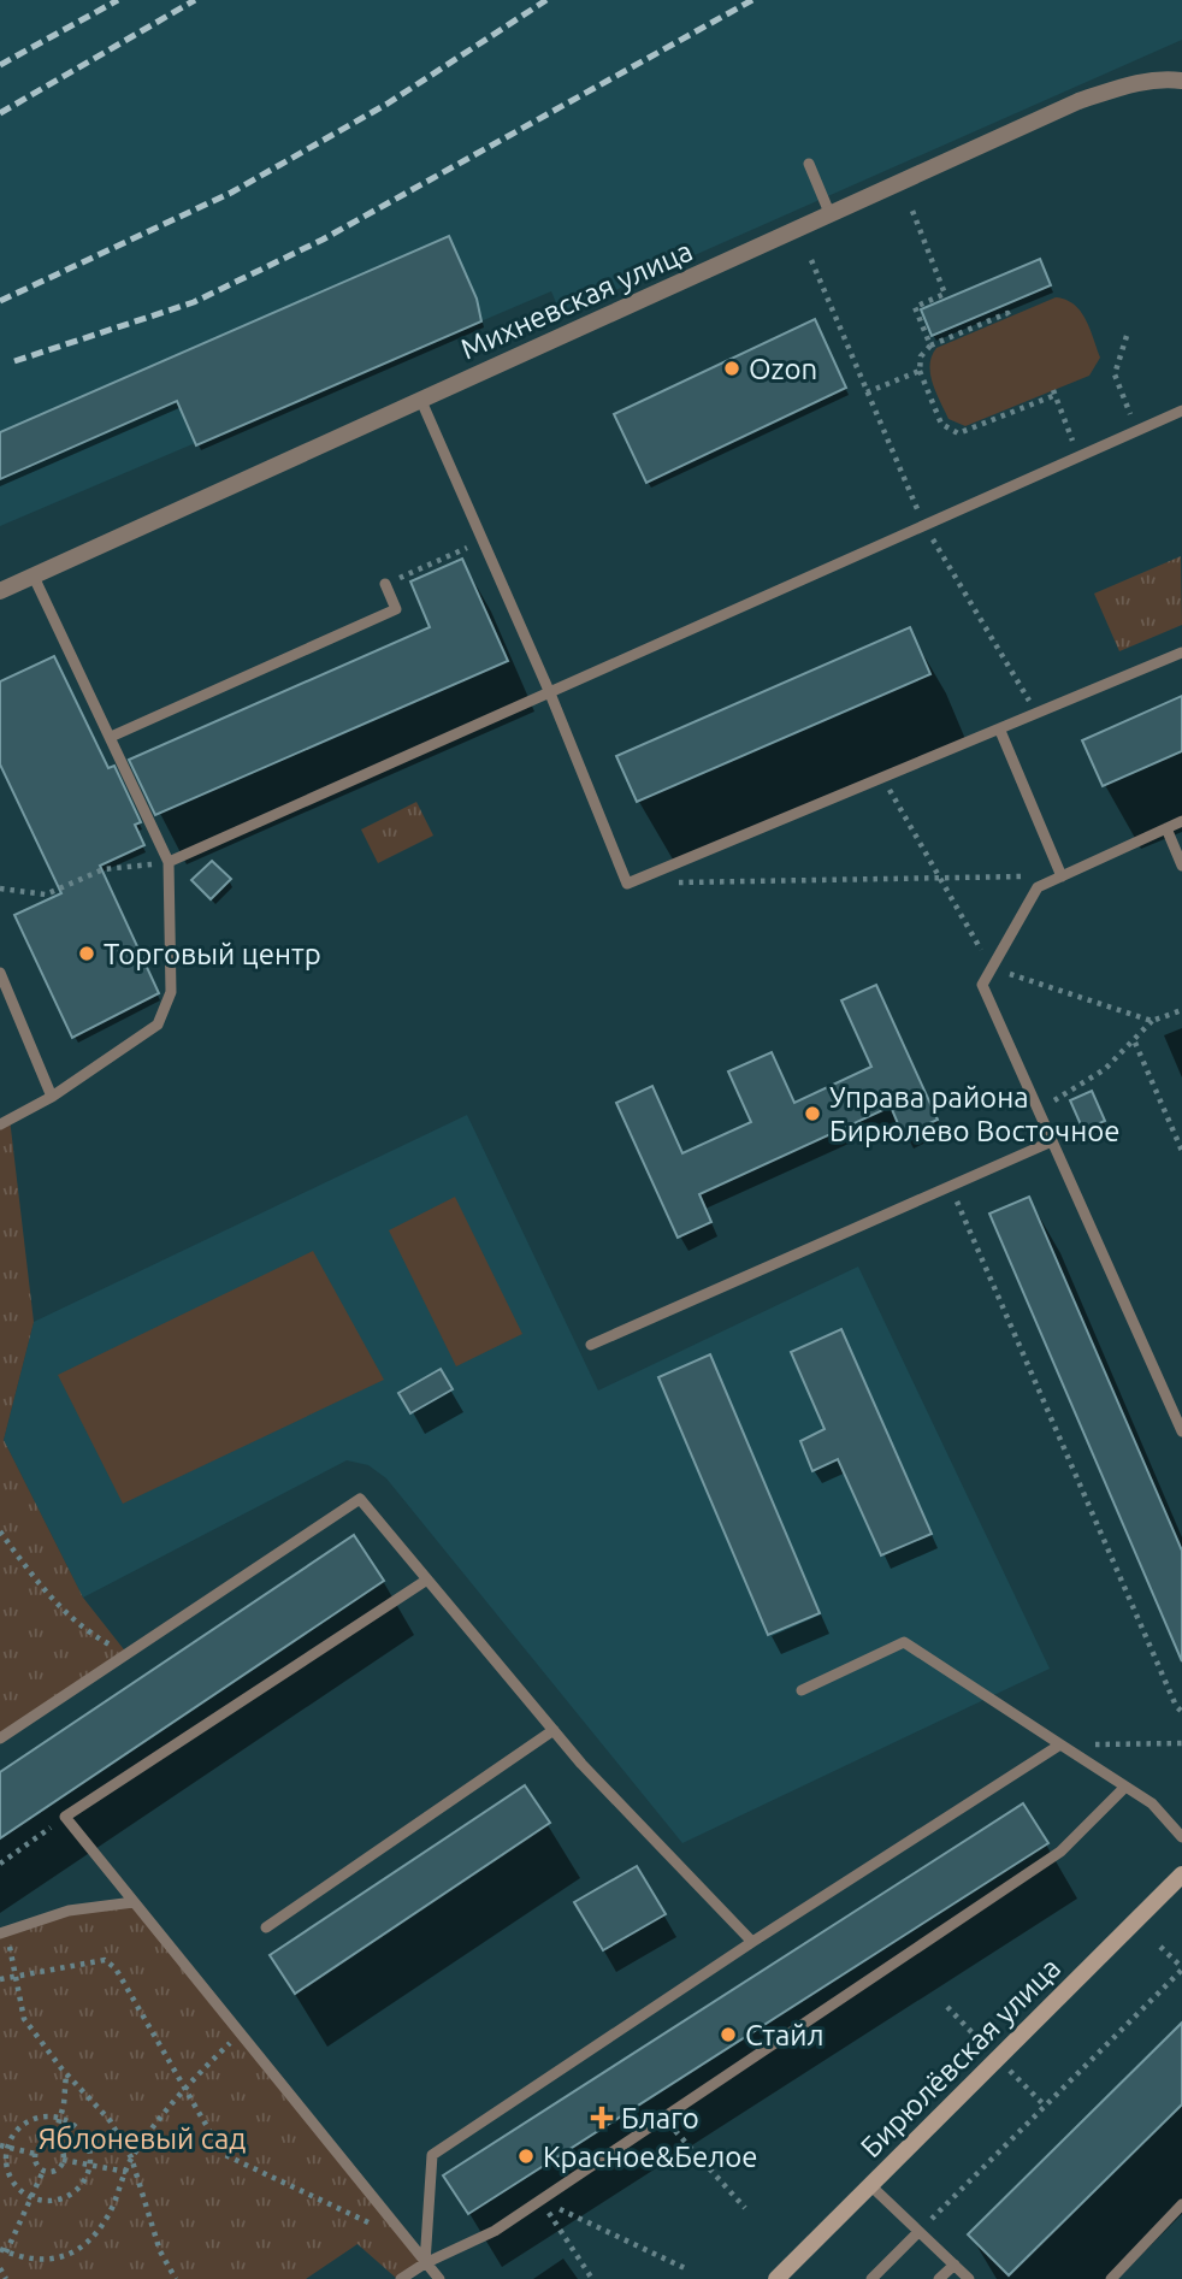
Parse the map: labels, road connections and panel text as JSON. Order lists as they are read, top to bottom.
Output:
{
  "streets": {
    "street": ["Михневская улица", "Бирюлёвская улица"]
  },
  "parks": ["Яблоневый сад"],
  "places": {
    "other": [
      "Ozon",
      "Торговый центр",
      "Управа района Бирюлево Восточное",
      "Стайл",
      "Красное&Белое"
    ],
    "health": ["Благо"]
  }
}
